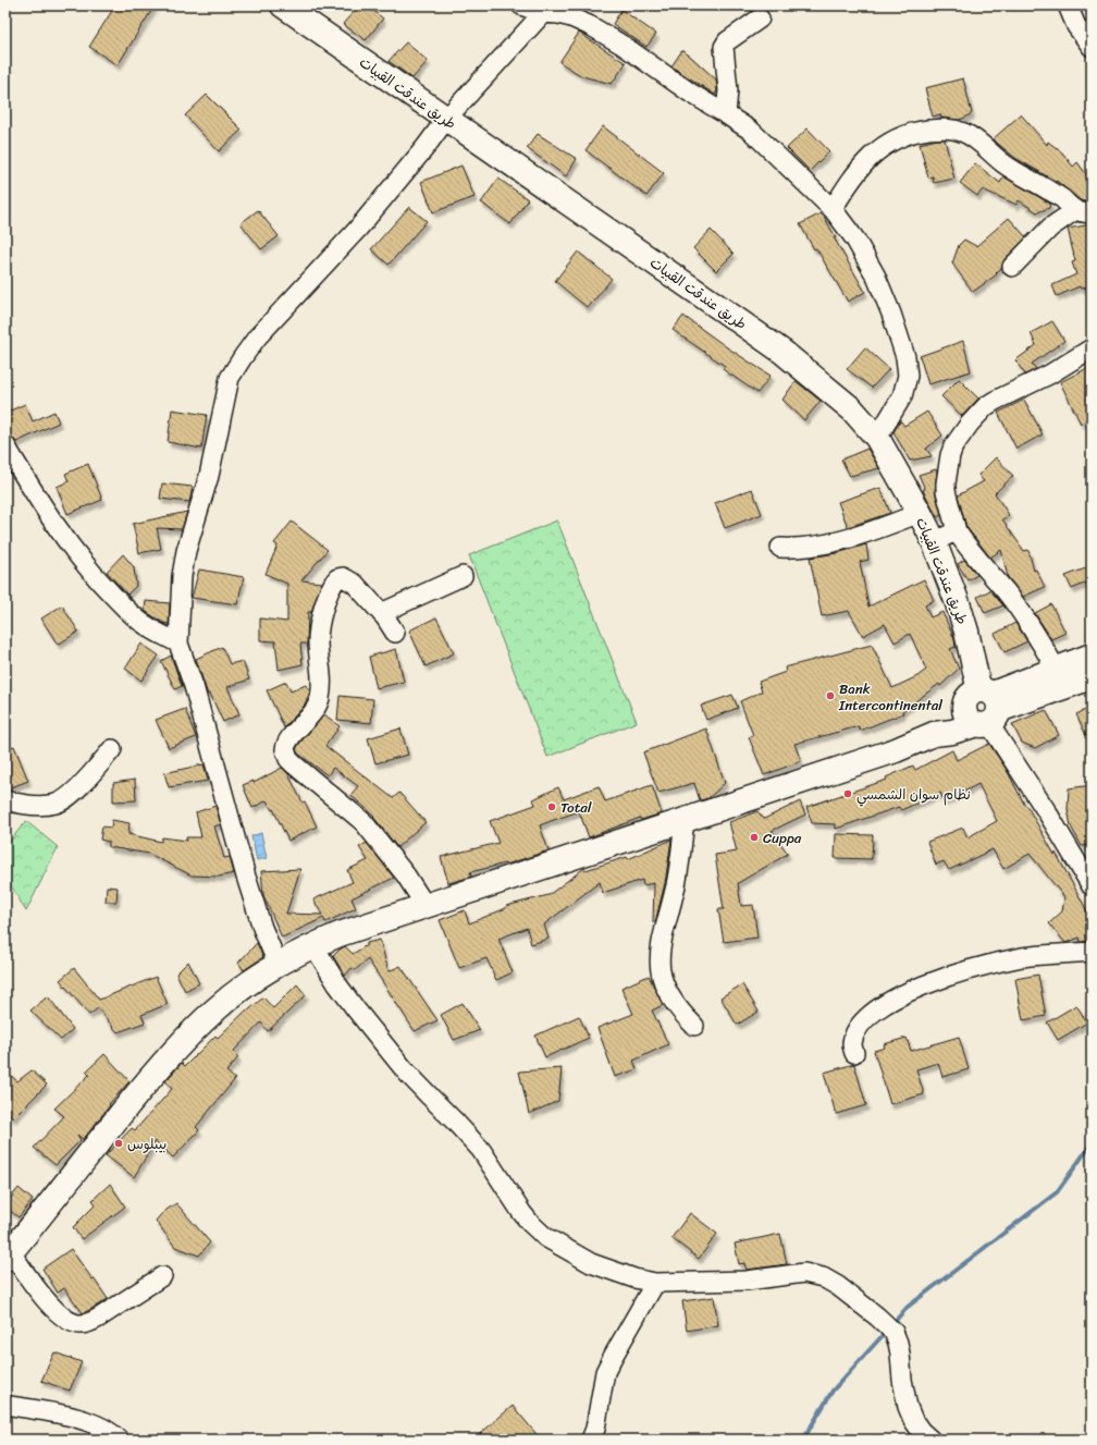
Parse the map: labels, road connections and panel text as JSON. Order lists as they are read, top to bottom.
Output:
{
  "streets": {
    "main road": ["طريق عندقت القبيات"]
  },
  "places": [
    "Bank Intercontinental",
    "نظام سوان الشمسي",
    "Total",
    "Cuppa",
    "بيبلوس"
  ]
}
